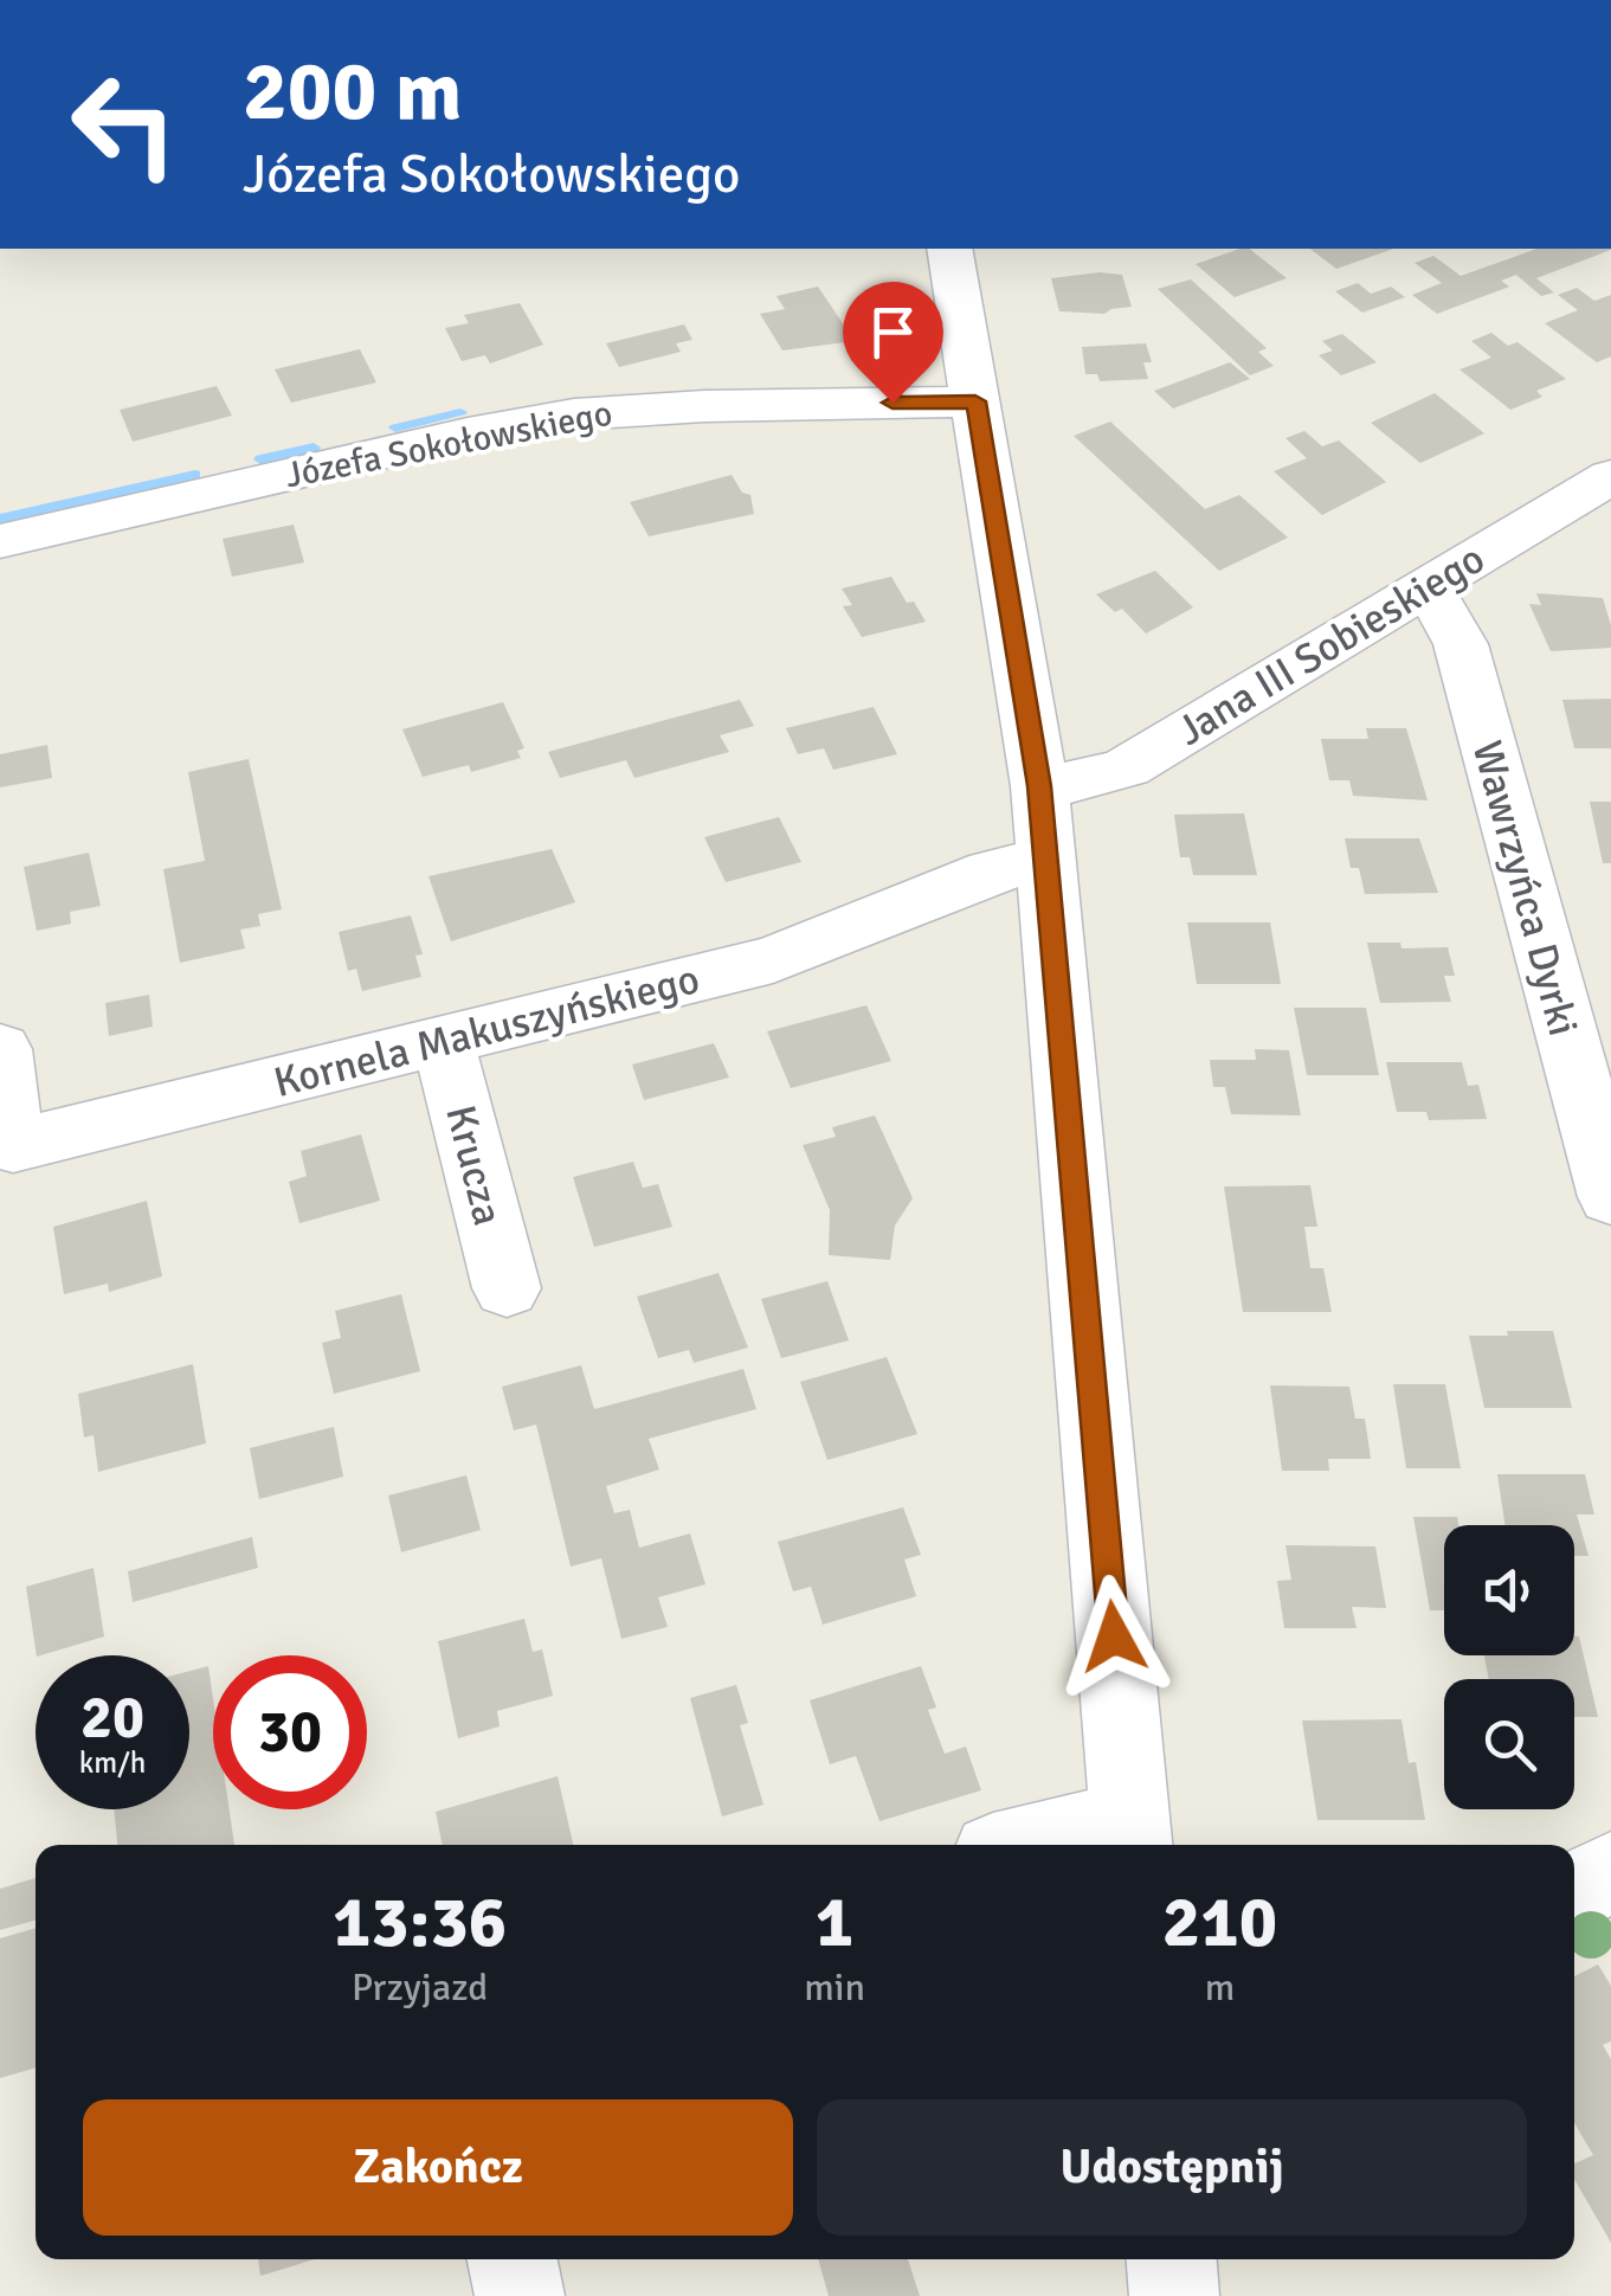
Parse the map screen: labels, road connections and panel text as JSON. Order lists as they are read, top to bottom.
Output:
{
  "streets": {
    "street": [
      "Józefa Sokołowskiego",
      "Jana III Sobieskiego",
      "Wawrzyńca Dyrki",
      "Kornela Makuszyńskiego",
      "Krucza"
    ]
  },
  "crossings": [
    ["Jana III Sobieskiego", "Wawrzyńca Dyrki"],
    ["Kornela Makuszyńskiego", "Krucza"]
  ],
  "page": {
    "turn": ["200 m", "Józefa Sokołowskiego"],
    "speed": "20 km/h",
    "limit": "30",
    "eta": [
      "13:36",
      "Przyjazd",
      "1",
      "min",
      "210",
      "m"
    ],
    "buttons": ["Zakończ", "Udostępnij"]
  }
}
